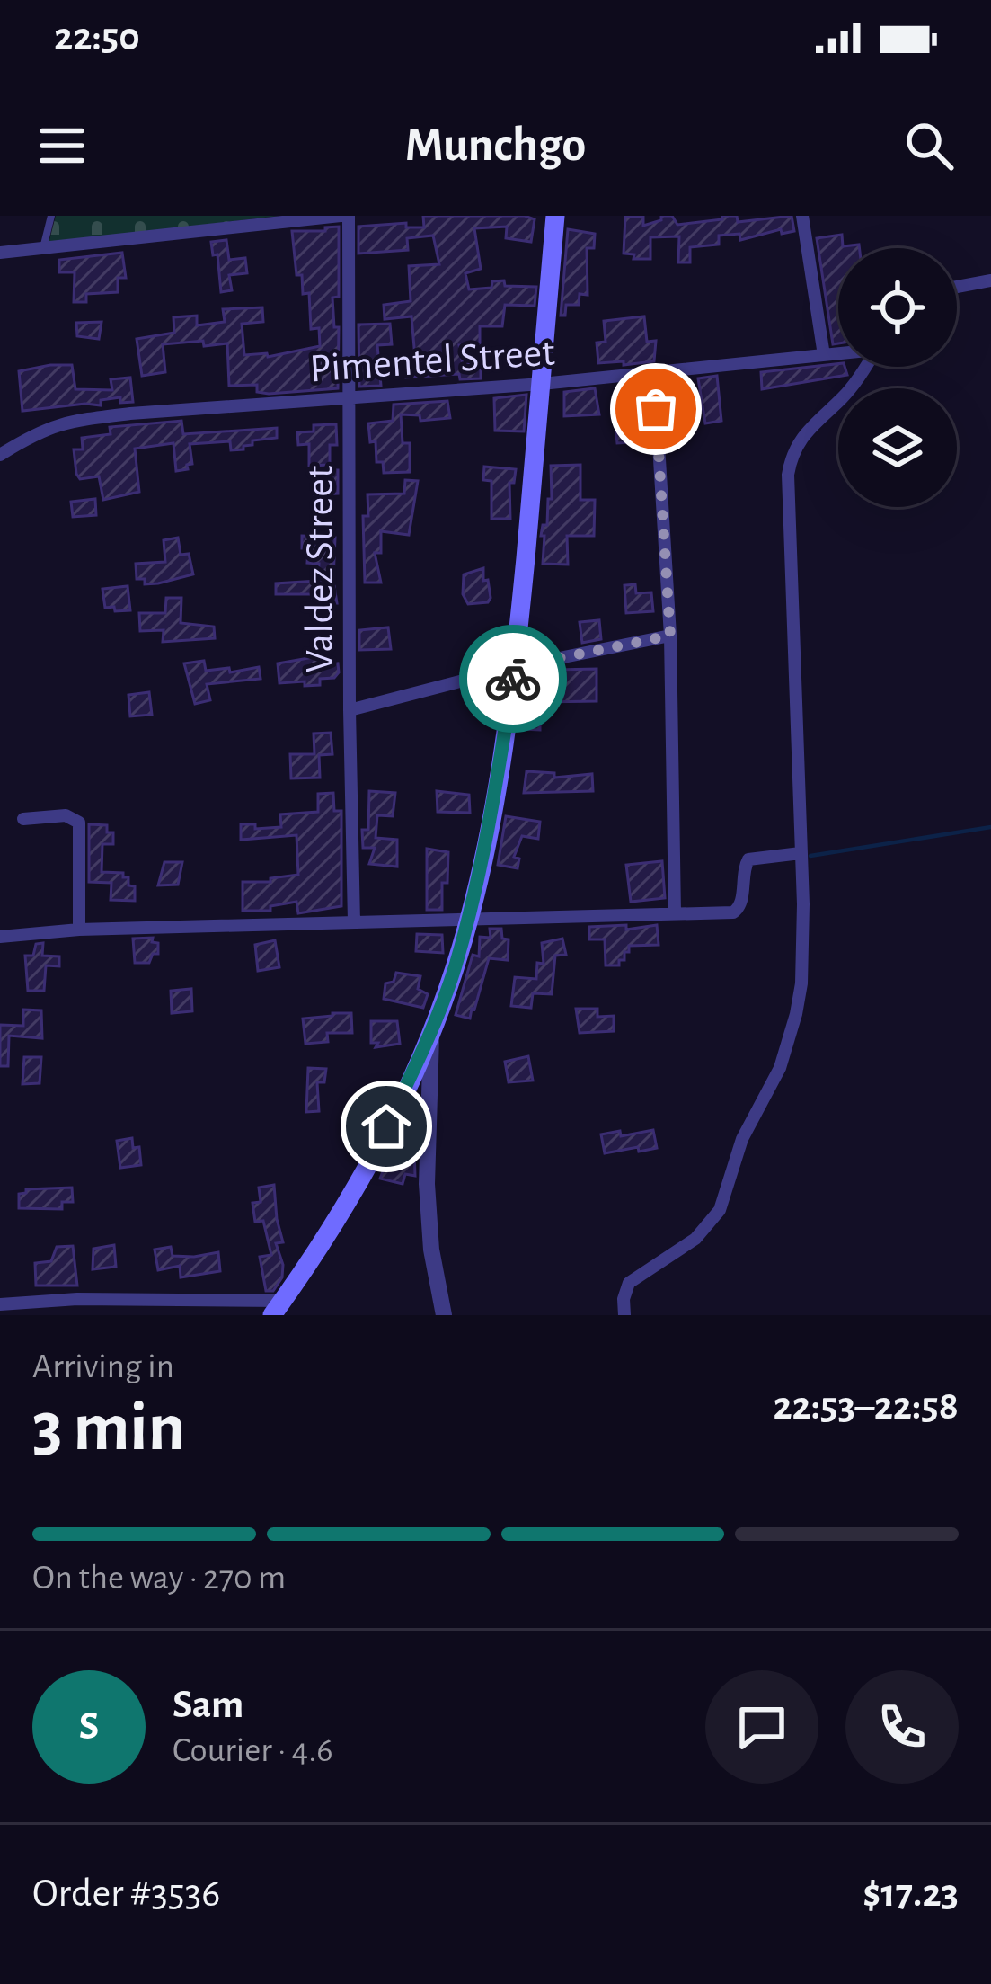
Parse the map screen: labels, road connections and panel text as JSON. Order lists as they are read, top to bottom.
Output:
{
  "streets": {
    "street": ["Pimentel Street", "Valdez Street"]
  },
  "crossings": [
    ["Pimentel Street", "Valdez Street"]
  ],
  "page": {
    "status": "22:50",
    "header": "Munchgo",
    "heading": ["3 min", "Arriving in", "22:53–22:58"],
    "panel": [
      "Sam",
      "Courier · 4.6",
      "Order #3536",
      "$17.23"
    ],
    "bar": "On the way · 270 m",
    "round": "S"
  }
}
